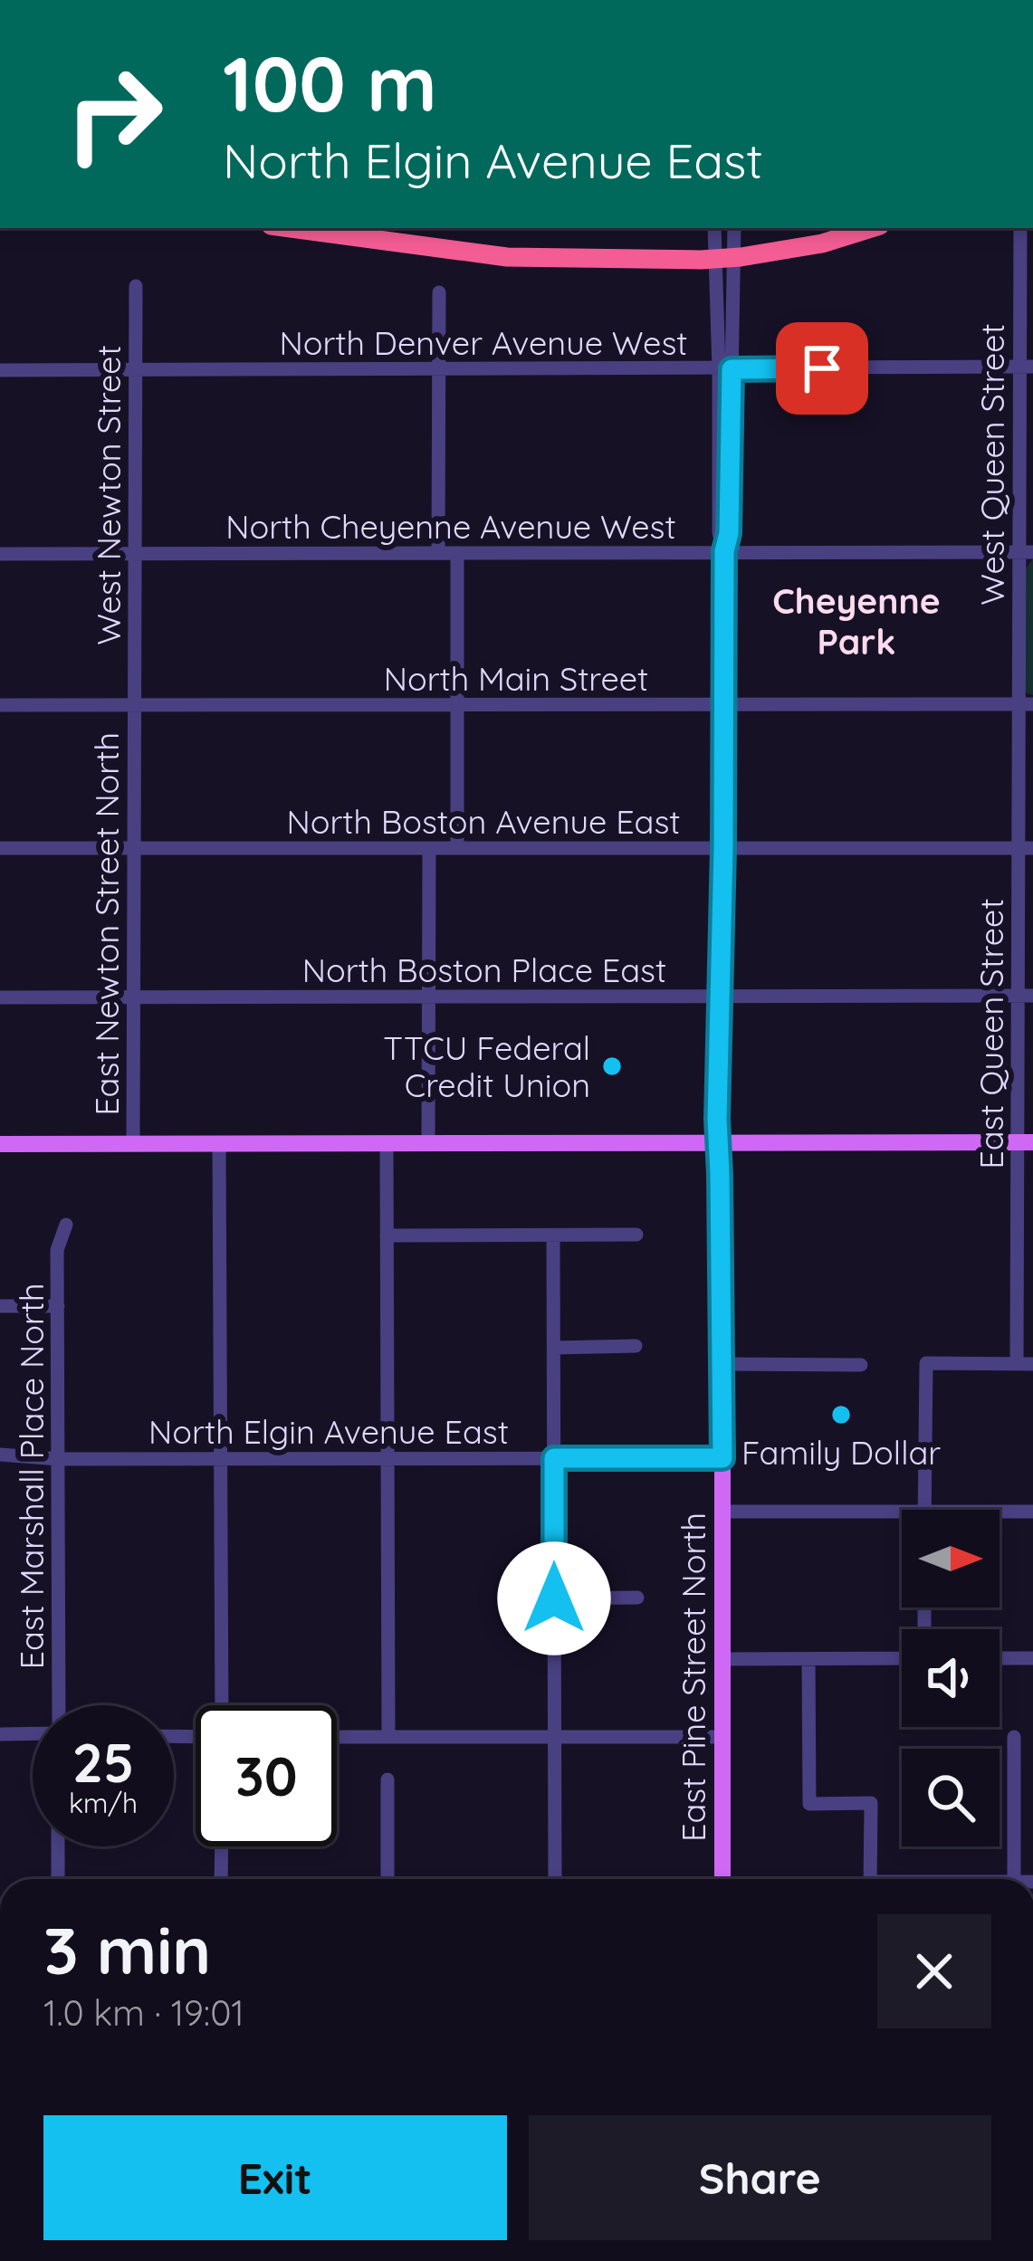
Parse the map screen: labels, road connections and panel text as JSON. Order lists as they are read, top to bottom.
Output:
{
  "streets": {
    "main road": ["East Pine Street North"],
    "street": [
      "North Denver Avenue West",
      "West Queen Street",
      "West Newton Street",
      "North Cheyenne Avenue West",
      "North Main Street",
      "North Boston Avenue East",
      "East Newton Street North",
      "North Boston Place East",
      "East Queen Street",
      "North Elgin Avenue East",
      "East Marshall Place North"
    ]
  },
  "crossings": [
    ["North Denver Avenue West", "West Queen Street"],
    ["North Denver Avenue West", "West Newton Street"],
    ["North Denver Avenue West", "East Pine Street North"],
    ["West Queen Street", "North Cheyenne Avenue West"],
    ["West Queen Street", "North Main Street"],
    ["West Queen Street", "East Queen Street"],
    ["West Newton Street", "North Cheyenne Avenue West"],
    ["West Newton Street", "North Main Street"],
    ["West Newton Street", "East Newton Street North"],
    ["North Cheyenne Avenue West", "East Pine Street North"],
    ["North Main Street", "East Newton Street North"],
    ["North Main Street", "East Queen Street"],
    ["North Main Street", "East Pine Street North"],
    ["North Boston Avenue East", "East Newton Street North"],
    ["North Boston Avenue East", "East Queen Street"],
    ["North Boston Avenue East", "East Pine Street North"],
    ["East Newton Street North", "North Boston Place East"],
    ["North Boston Place East", "East Queen Street"],
    ["North Boston Place East", "East Pine Street North"],
    ["North Elgin Avenue East", "East Marshall Place North"],
    ["North Elgin Avenue East", "East Pine Street North"]
  ],
  "districts": ["Cheyenne Park"],
  "places": ["TTCU Federal Credit Union", "Family Dollar"],
  "north": "right",
  "page": {
    "turn": ["100 m", "North Elgin Avenue East"],
    "speed": "25 km/h",
    "limit": "30",
    "heading": ["3 min", "1.0 km · 19:01"],
    "buttons": ["Exit", "Share"]
  }
}
